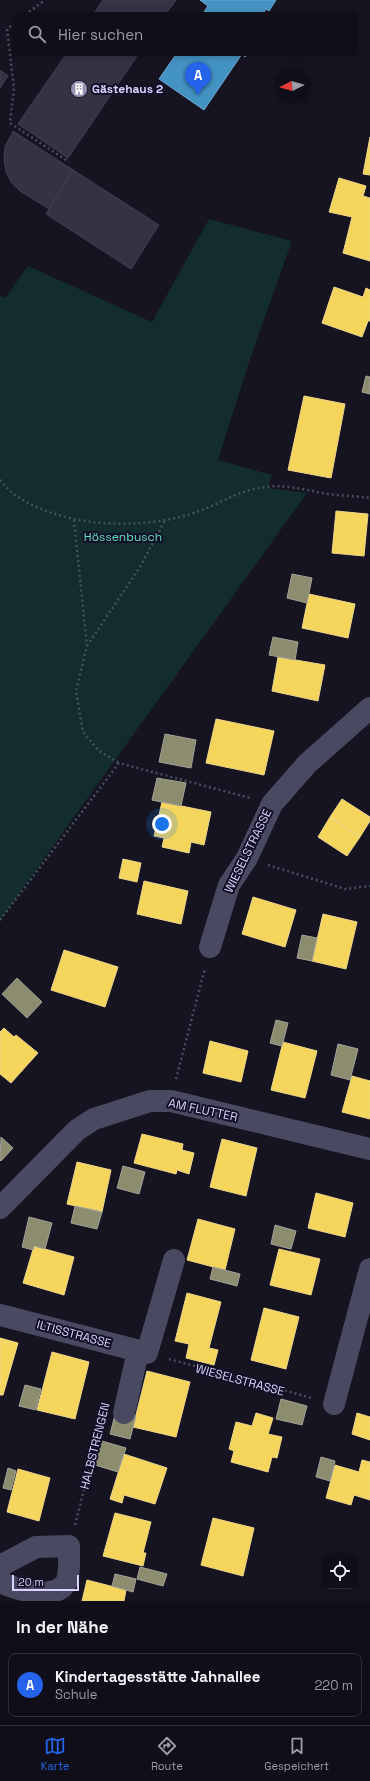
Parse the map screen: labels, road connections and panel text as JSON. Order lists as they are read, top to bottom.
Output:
{
  "streets": {
    "street": ["WIESELSTRASSE", "AM FLUTTER", "ILTISSTRASSE"],
    "path": ["HALBSTRENGEN"]
  },
  "crossings": [
    ["WIESELSTRASSE", "ILTISSTRASSE"]
  ],
  "parks": ["Hössenbusch"],
  "places": {
    "building": ["Gästehaus 2"]
  },
  "scale_bar": "20 m",
  "north": "left",
  "page": {
    "search": "Hier suchen",
    "pins": "A",
    "scale": "20 m",
    "heading": "In der Nähe",
    "list": [
      {
        "mark": "A",
        "name": "Kindertagesstätte Jahnallee",
        "note": "Schule",
        "value": "220 m"
      }
    ],
    "nav": ["Karte", "Route", "Gespeichert"]
  }
}
